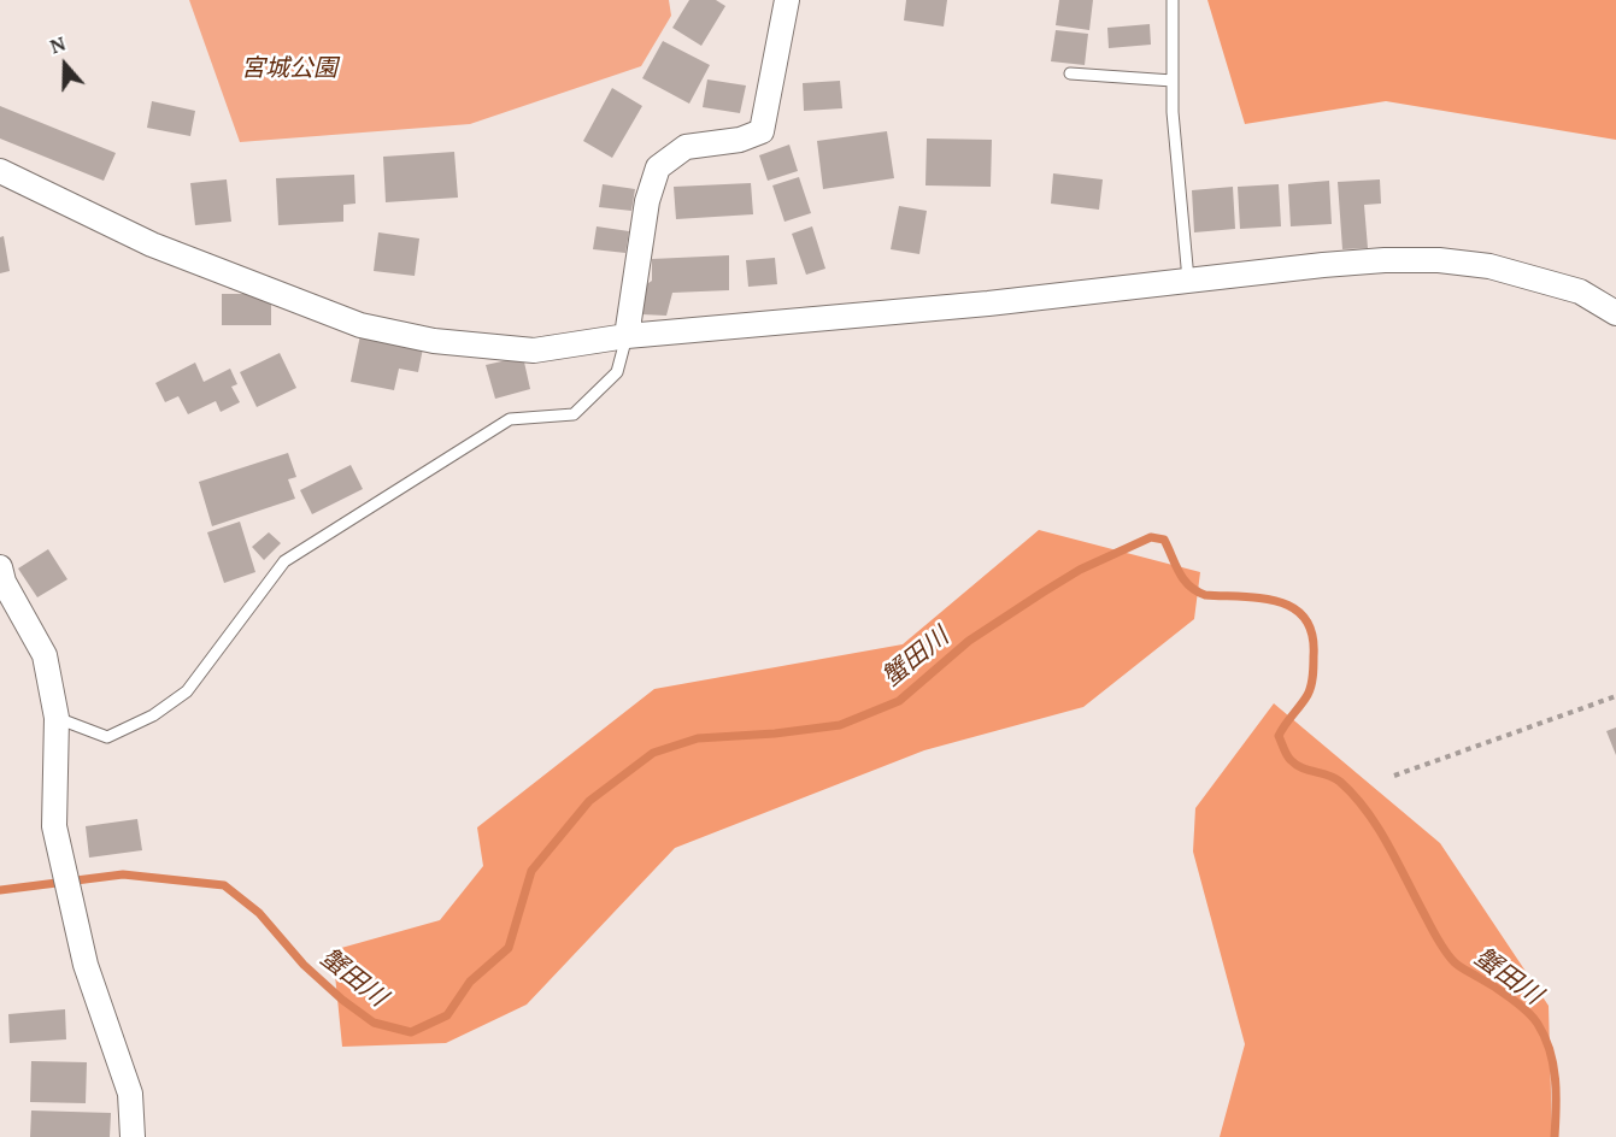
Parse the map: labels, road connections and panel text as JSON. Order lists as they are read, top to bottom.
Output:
{
  "water": ["蟹田川"],
  "parks": ["宮城公園"],
  "north": "top"
}
